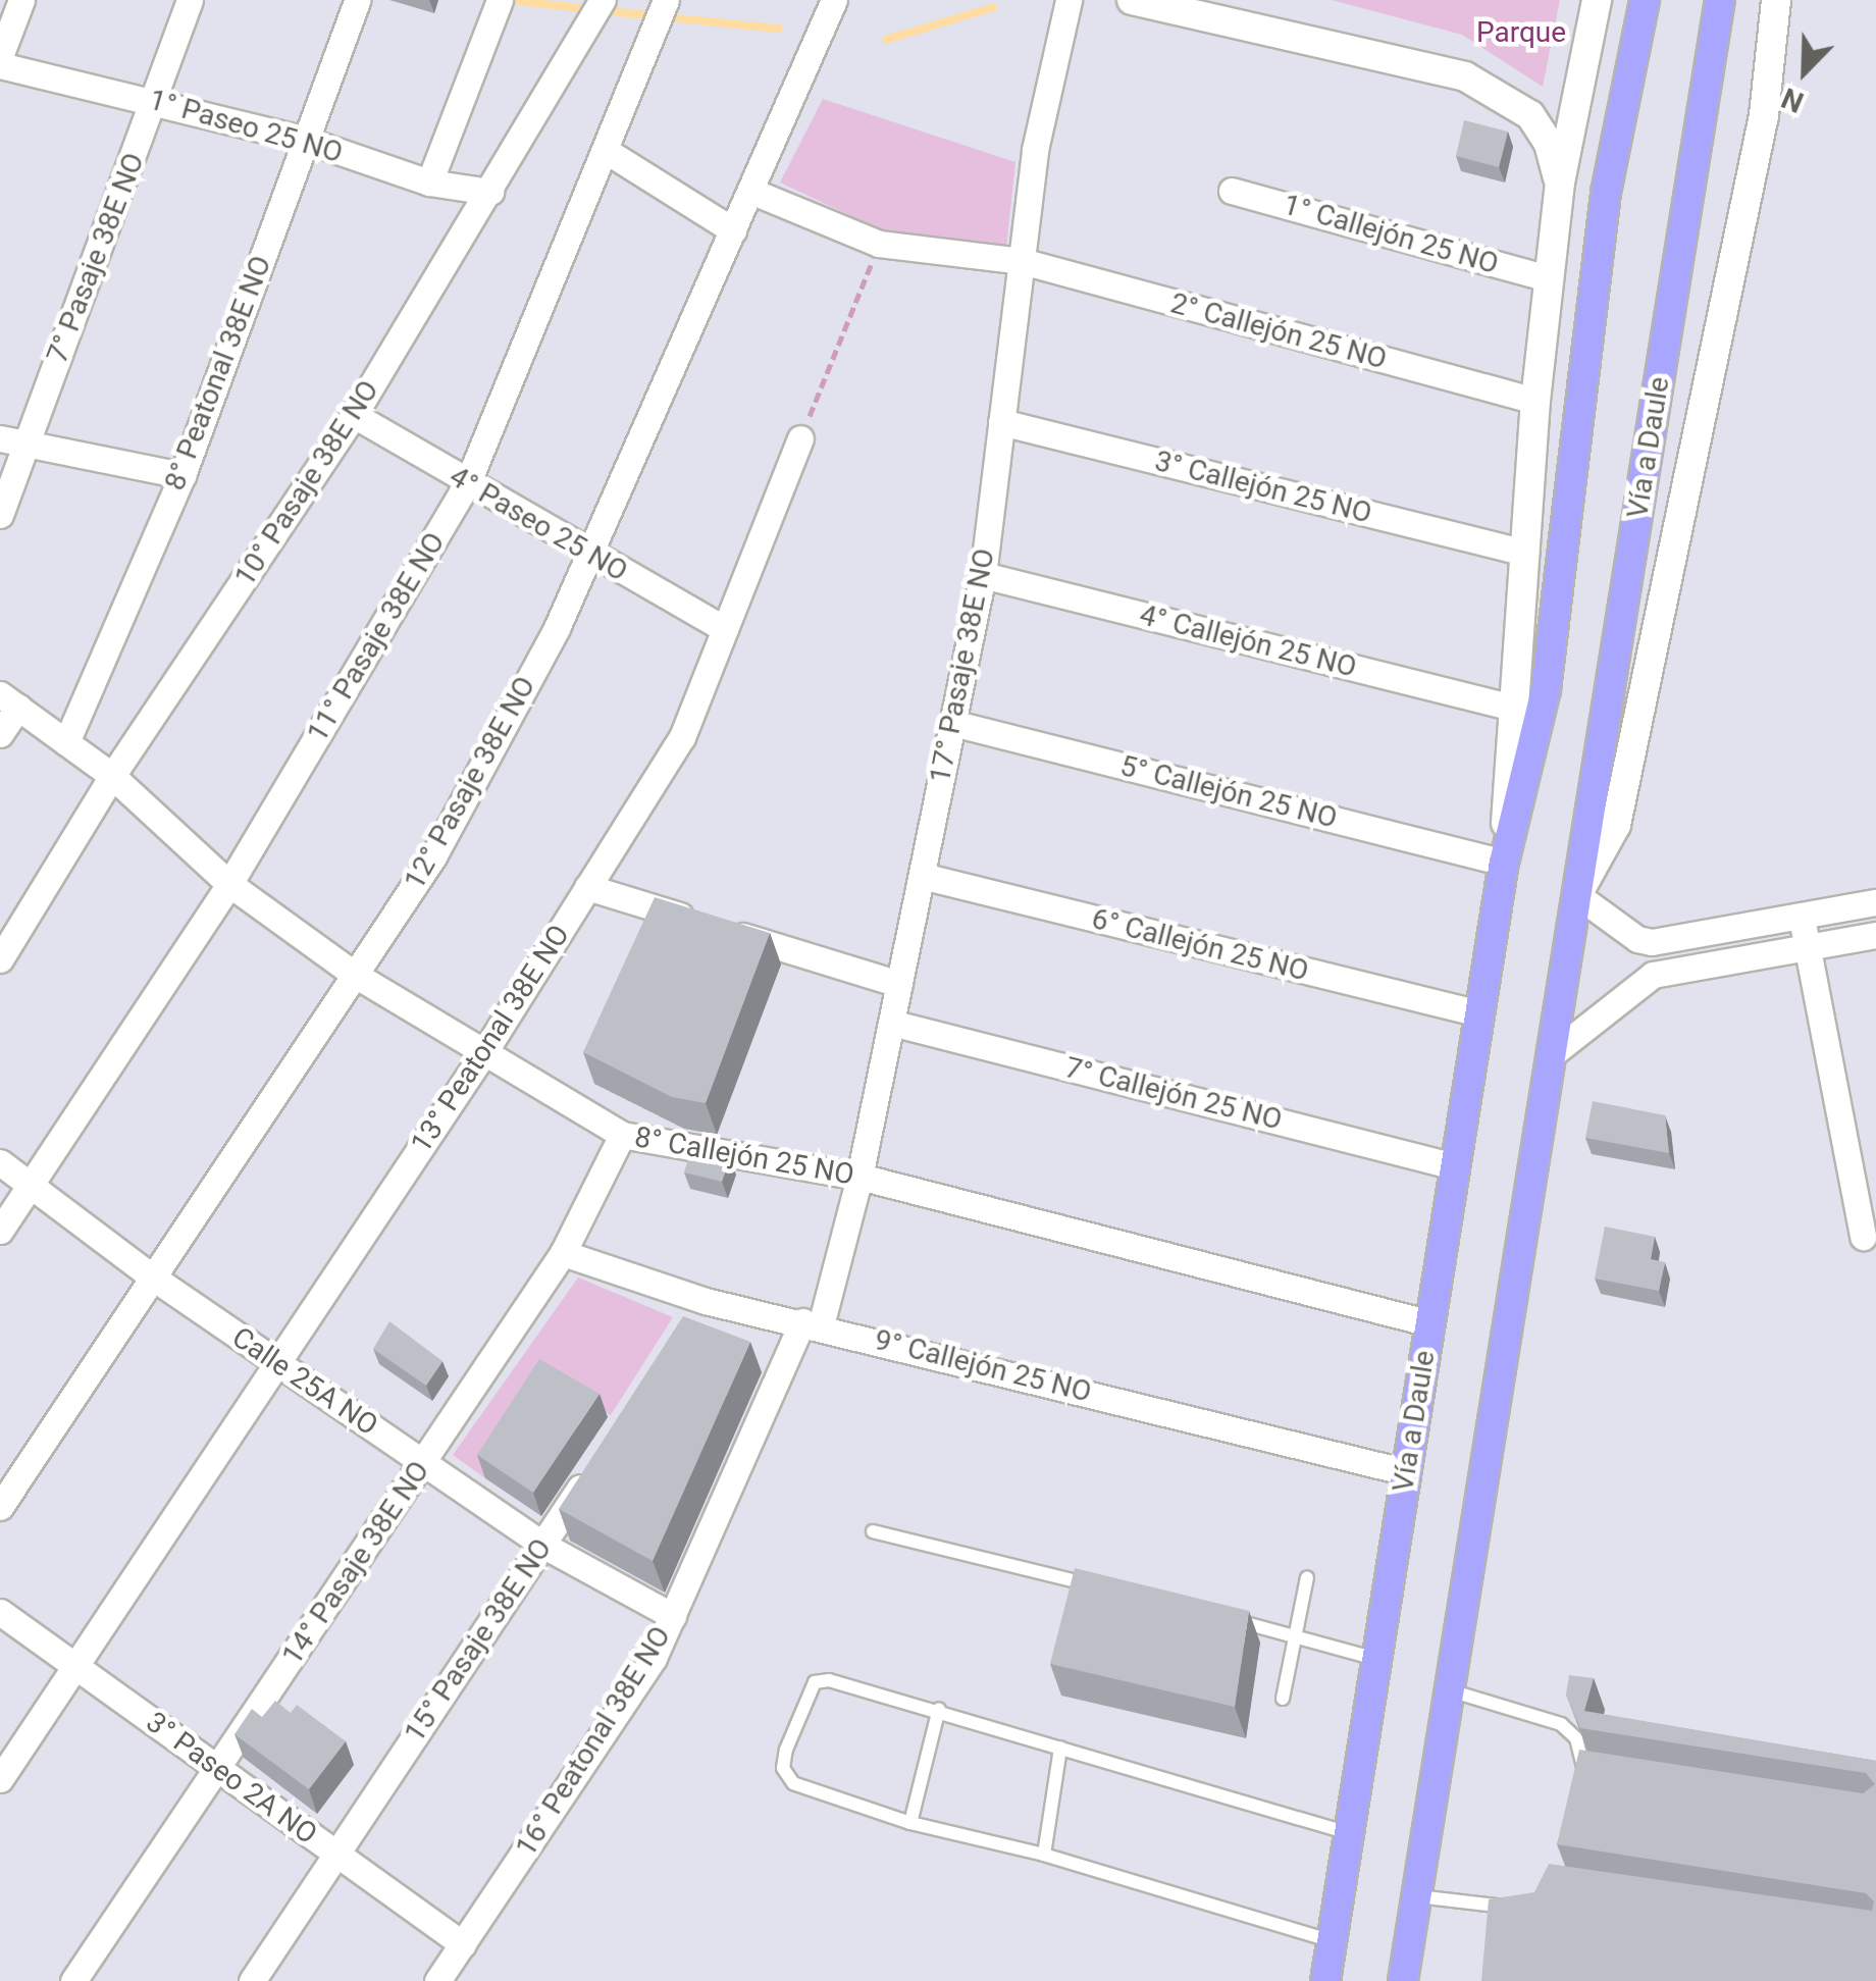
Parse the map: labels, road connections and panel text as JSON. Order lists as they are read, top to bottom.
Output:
{
  "streets": {
    "main road": ["Vía a Daule"],
    "street": [
      "1° Paseo 25 NO",
      "1° Callejón 25 NO",
      "7° Pasaje 38E NO",
      "2° Callejón 25 NO",
      "8° Peatonal 38E NO",
      "10° Pasaje 38E NO",
      "3° Callejón 25 NO",
      "4° Paseo 25 NO",
      "11° Pasaje 38E NO",
      "4° Callejón 25 NO",
      "17° Pasaje 38E NO",
      "12° Pasaje 38E NO",
      "5° Callejón 25 NO",
      "6° Callejón 25 NO",
      "13° Peatonal 38E NO",
      "7° Callejón 25 NO",
      "8° Callejón 25 NO",
      "9° Callejón 25 NO",
      "Calle 25A NO",
      "14° Pasaje 38E NO",
      "15° Pasaje 38E NO",
      "16° Peatonal 38E NO",
      "3° Paseo 2A NO"
    ]
  },
  "crossings": [
    ["1° Paseo 25 NO", "7° Pasaje 38E NO"],
    ["1° Paseo 25 NO", "8° Peatonal 38E NO"],
    ["1° Paseo 25 NO", "10° Pasaje 38E NO"],
    ["1° Callejón 25 NO", "Vía a Daule"],
    ["2° Callejón 25 NO", "Vía a Daule"],
    ["2° Callejón 25 NO", "17° Pasaje 38E NO"],
    ["2° Callejón 25 NO", "12° Pasaje 38E NO"],
    ["8° Peatonal 38E NO", "8° Callejón 25 NO"],
    ["Vía a Daule", "3° Callejón 25 NO"],
    ["Vía a Daule", "4° Callejón 25 NO"],
    ["Vía a Daule", "5° Callejón 25 NO"],
    ["Vía a Daule", "6° Callejón 25 NO"],
    ["Vía a Daule", "7° Callejón 25 NO"],
    ["Vía a Daule", "8° Callejón 25 NO"],
    ["Vía a Daule", "9° Callejón 25 NO"],
    ["10° Pasaje 38E NO", "4° Paseo 25 NO"],
    ["10° Pasaje 38E NO", "8° Callejón 25 NO"],
    ["3° Callejón 25 NO", "17° Pasaje 38E NO"],
    ["4° Paseo 25 NO", "11° Pasaje 38E NO"],
    ["4° Paseo 25 NO", "12° Pasaje 38E NO"],
    ["4° Paseo 25 NO", "13° Peatonal 38E NO"],
    ["11° Pasaje 38E NO", "8° Callejón 25 NO"],
    ["11° Pasaje 38E NO", "Calle 25A NO"],
    ["4° Callejón 25 NO", "17° Pasaje 38E NO"],
    ["17° Pasaje 38E NO", "5° Callejón 25 NO"],
    ["17° Pasaje 38E NO", "6° Callejón 25 NO"],
    ["17° Pasaje 38E NO", "7° Callejón 25 NO"],
    ["17° Pasaje 38E NO", "8° Callejón 25 NO"],
    ["17° Pasaje 38E NO", "9° Callejón 25 NO"],
    ["17° Pasaje 38E NO", "16° Peatonal 38E NO"],
    ["12° Pasaje 38E NO", "8° Callejón 25 NO"],
    ["12° Pasaje 38E NO", "Calle 25A NO"],
    ["13° Peatonal 38E NO", "8° Callejón 25 NO"],
    ["13° Peatonal 38E NO", "Calle 25A NO"],
    ["13° Peatonal 38E NO", "3° Paseo 2A NO"],
    ["8° Callejón 25 NO", "14° Pasaje 38E NO"],
    ["9° Callejón 25 NO", "14° Pasaje 38E NO"],
    ["9° Callejón 25 NO", "16° Peatonal 38E NO"],
    ["Calle 25A NO", "14° Pasaje 38E NO"],
    ["Calle 25A NO", "15° Pasaje 38E NO"],
    ["Calle 25A NO", "16° Peatonal 38E NO"],
    ["14° Pasaje 38E NO", "3° Paseo 2A NO"],
    ["15° Pasaje 38E NO", "3° Paseo 2A NO"],
    ["16° Peatonal 38E NO", "3° Paseo 2A NO"]
  ],
  "parks": ["Parque"],
  "north": "bottom left"
}
